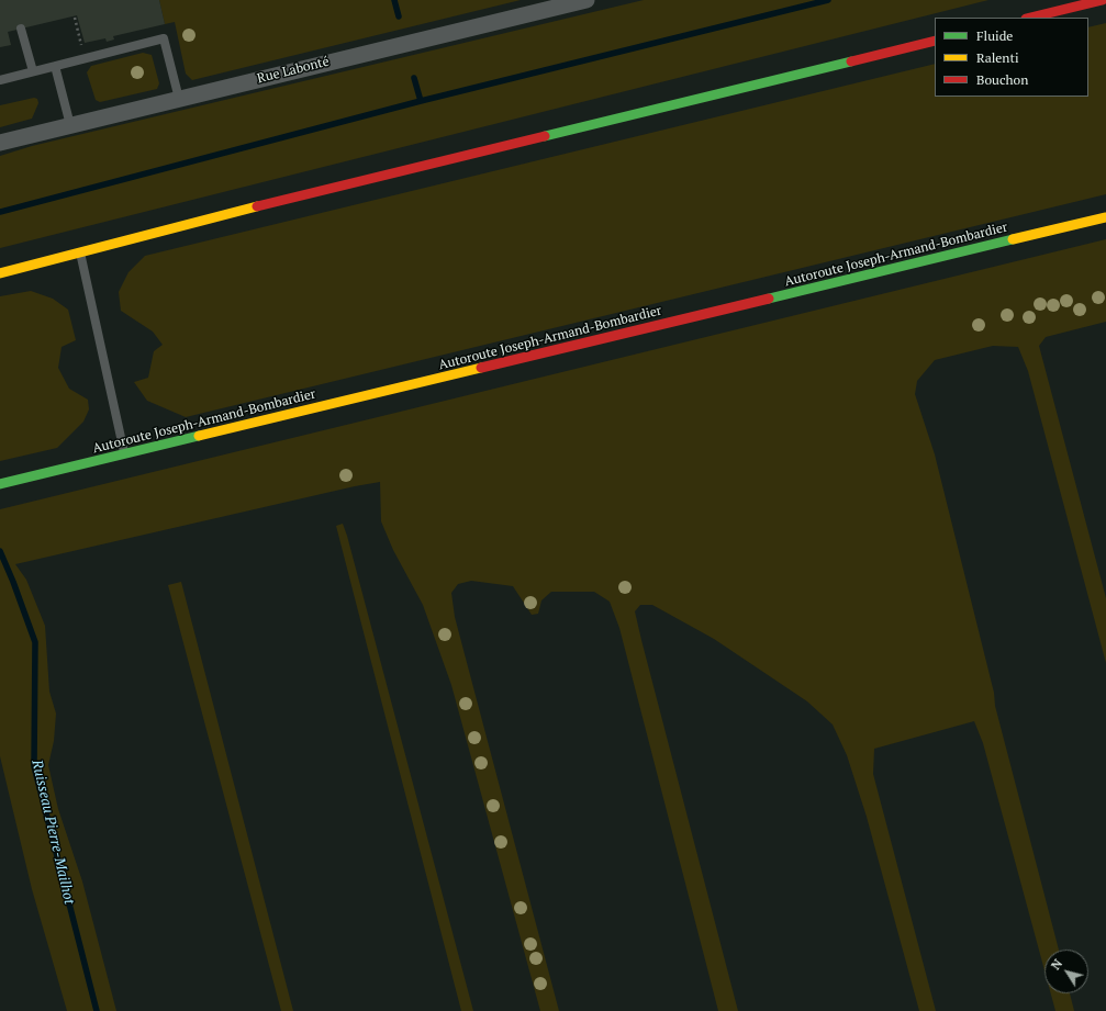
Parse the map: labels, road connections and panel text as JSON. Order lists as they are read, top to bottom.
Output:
{
  "streets": {
    "highway": ["Autoroute Joseph-Armand-Bombardier"],
    "street": ["Rue Labonté"]
  },
  "water": ["Ruisseau Pierre-Mailhot"],
  "legend": ["Fluide", "Ralenti", "Bouchon"],
  "north": "top left"
}
